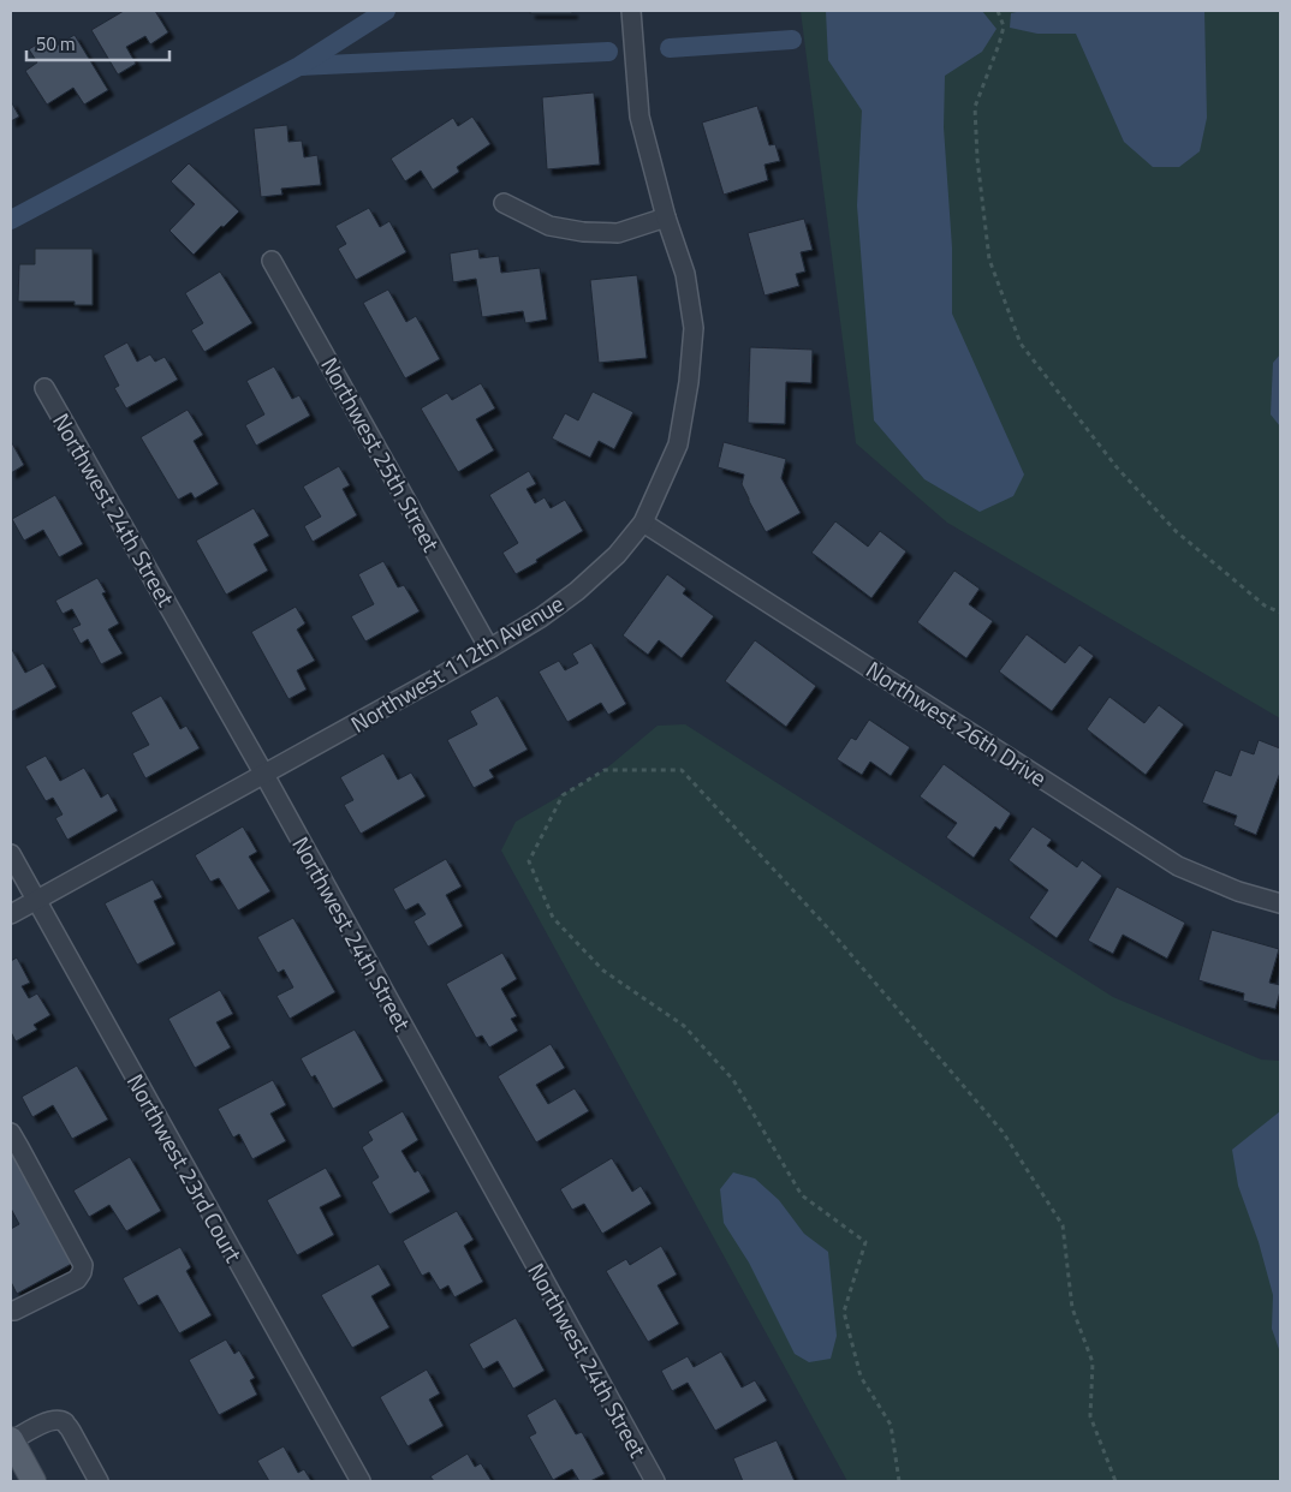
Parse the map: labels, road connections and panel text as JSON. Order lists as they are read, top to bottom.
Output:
{
  "streets": {
    "street": [
      "Northwest 25th Street",
      "Northwest 24th Street",
      "Northwest 112th Avenue",
      "Northwest 26th Drive",
      "Northwest 23rd Court"
    ]
  },
  "crossings": [
    ["Northwest 25th Street", "Northwest 112th Avenue"],
    ["Northwest 24th Street", "Northwest 112th Avenue"],
    ["Northwest 112th Avenue", "Northwest 26th Drive"],
    ["Northwest 112th Avenue", "Northwest 23rd Court"]
  ],
  "scale_bar": "50 m"
}
